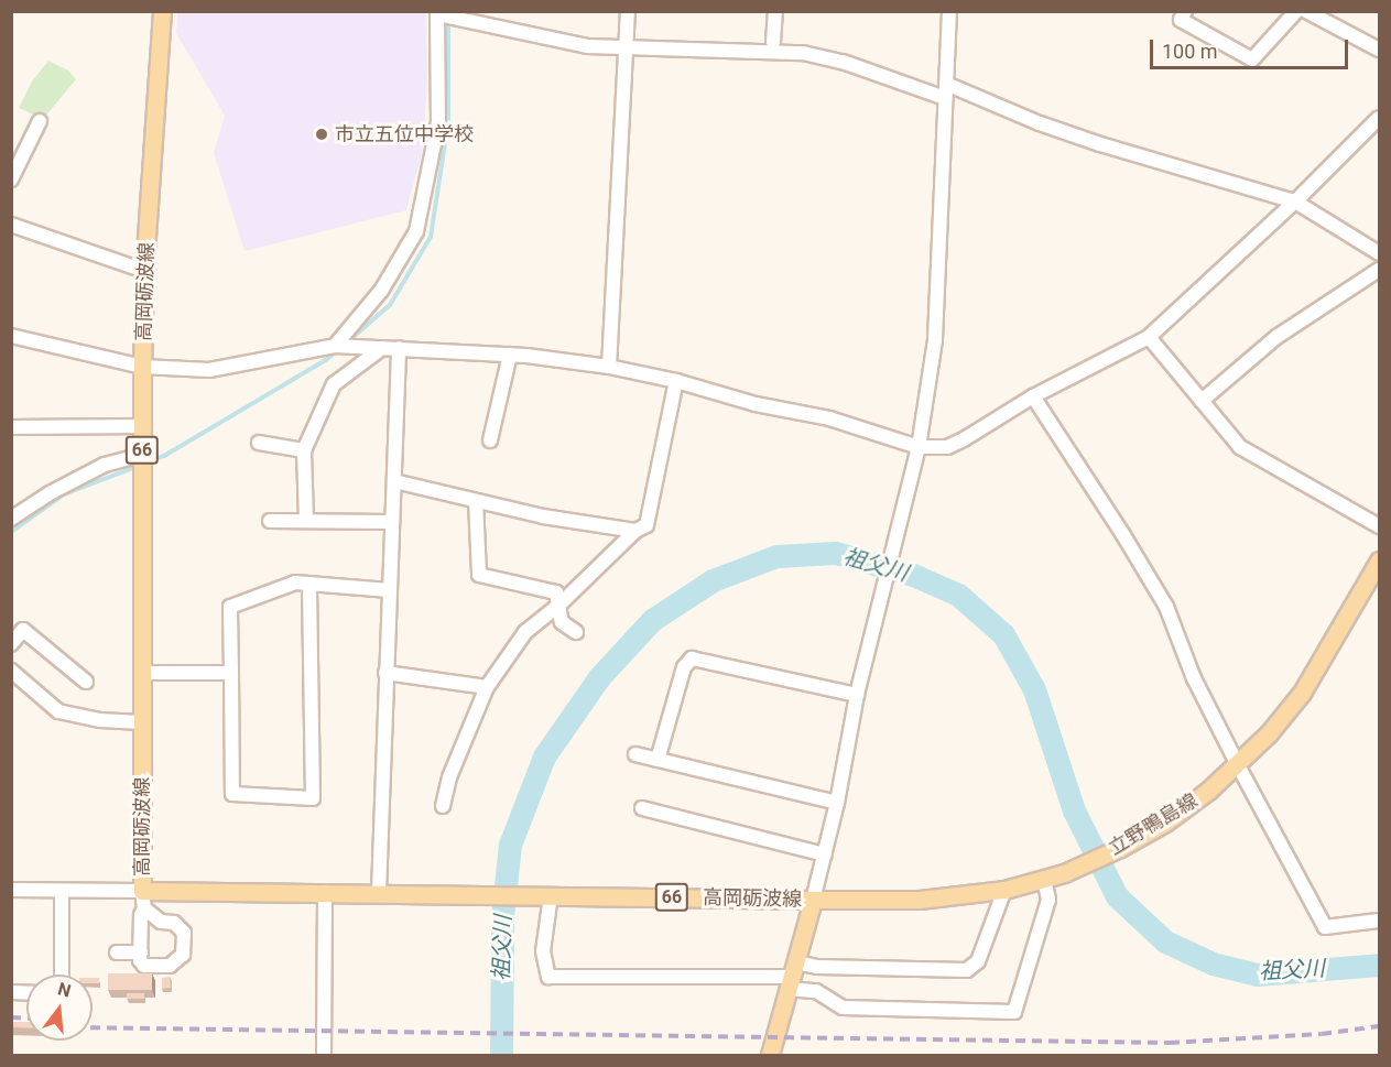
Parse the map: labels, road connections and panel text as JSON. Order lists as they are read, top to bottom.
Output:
{
  "streets": {
    "main road": ["高岡砺波線", "66", "立野鴨島線"]
  },
  "crossings": [
    ["高岡砺波線", "立野鴨島線"]
  ],
  "water": ["祖父川"],
  "places": ["市立五位中学校"],
  "scale_bar": "100 m",
  "north": "top"
}
